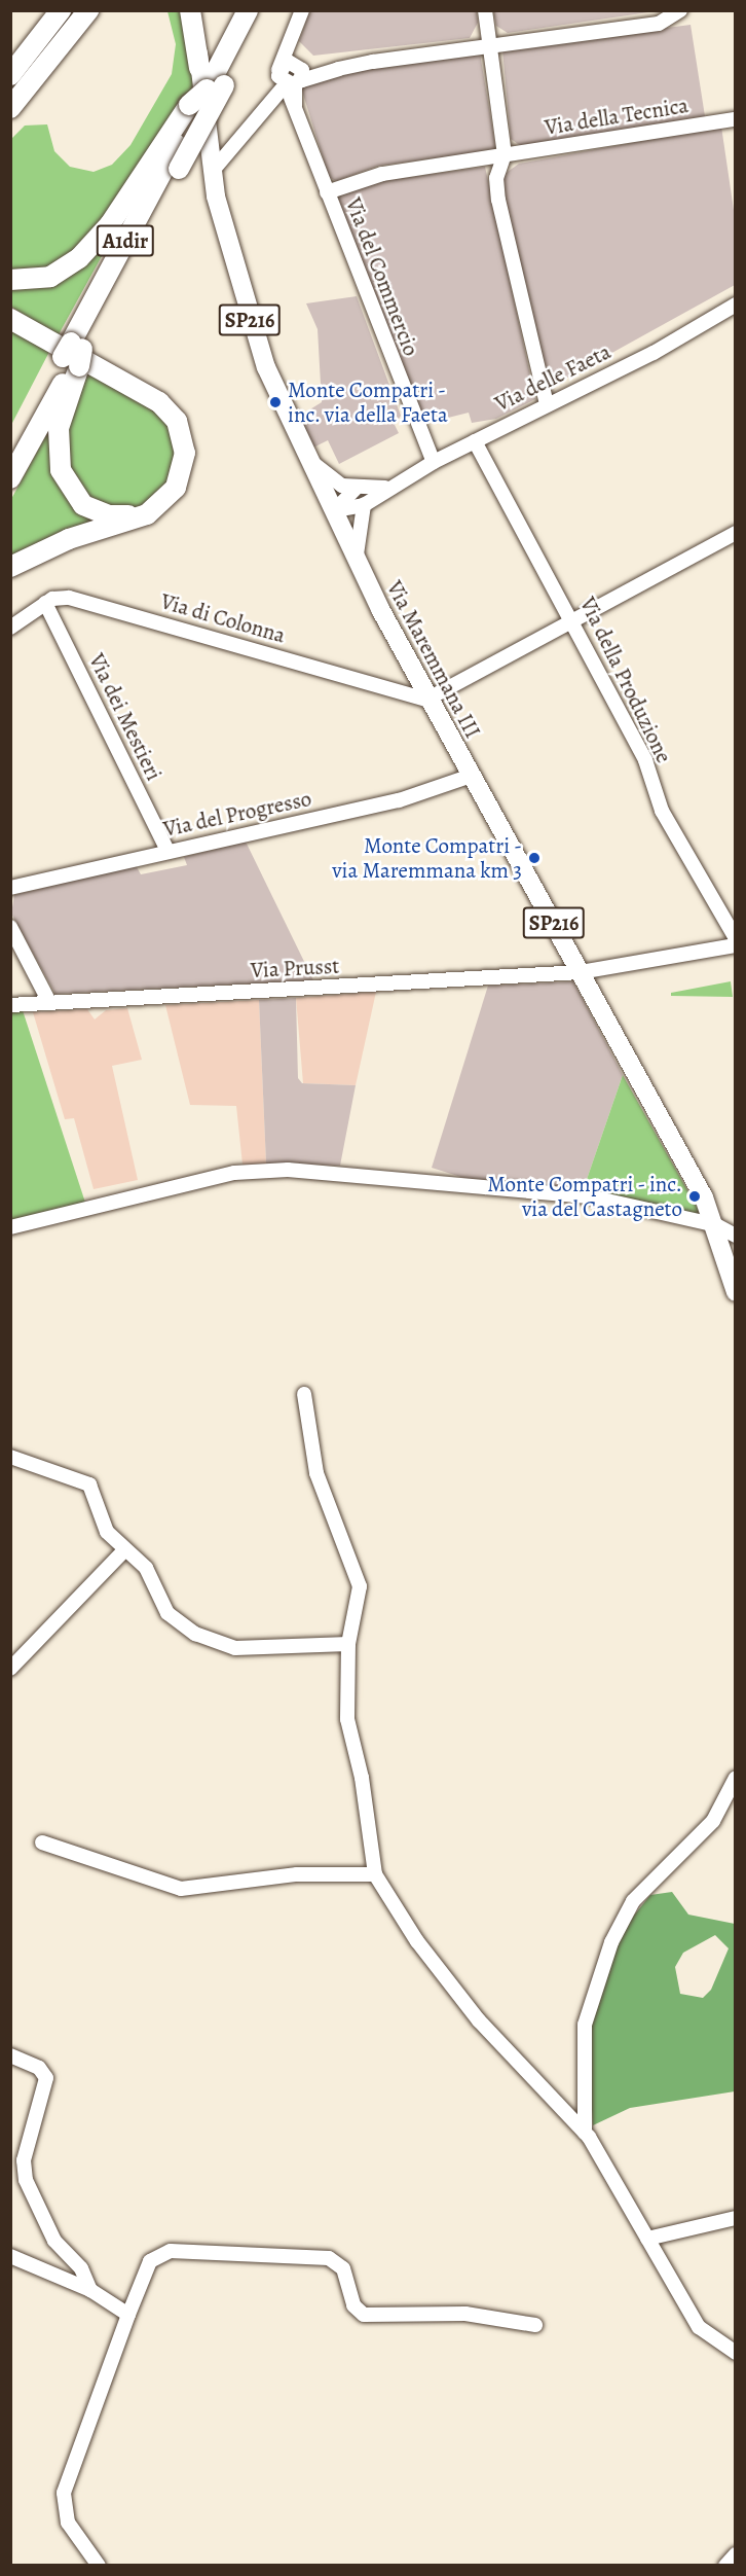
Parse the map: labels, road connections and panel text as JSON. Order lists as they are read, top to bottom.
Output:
{
  "streets": {
    "highway": ["A1dir"],
    "main road": ["SP216", "Via Maremmana III"],
    "street": [
      "Via della Tecnica",
      "Via del Commercio",
      "Via delle Faeta",
      "Via di Colonna",
      "Via della Produzione",
      "Via dei Mestieri",
      "Via del Progresso",
      "Via Prusst"
    ]
  },
  "crossings": [
    ["Via della Tecnica", "Via del Commercio"],
    ["Via del Commercio", "Via delle Faeta"],
    ["Via delle Faeta", "Via della Produzione"],
    ["Via di Colonna", "Via Maremmana III"],
    ["Via di Colonna", "Via dei Mestieri"],
    ["Via Maremmana III", "Via del Progresso"],
    ["Via Maremmana III", "Via Prusst"],
    ["Via dei Mestieri", "Via del Progresso"]
  ],
  "places": ["Monte Compatri - inc. via della Faeta", "Monte Compatri - via Maremmana km 3", "Monte Compatri - inc. via del Castagneto"]
}
